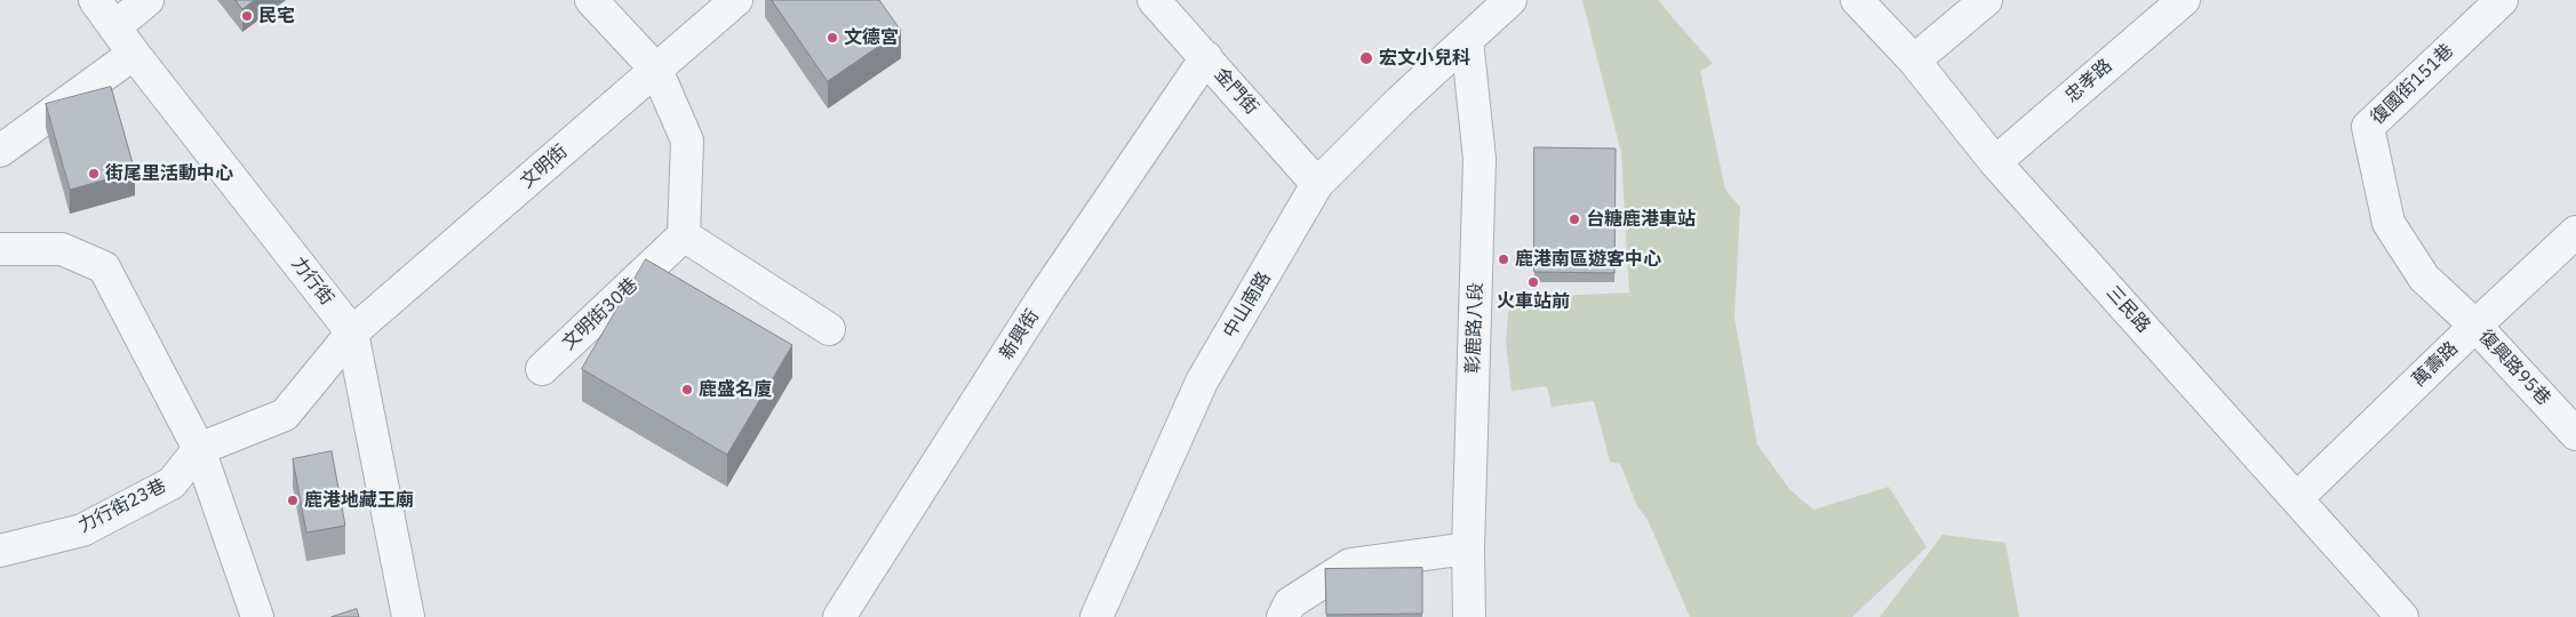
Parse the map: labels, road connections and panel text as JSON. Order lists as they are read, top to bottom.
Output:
{
  "streets": {
    "street": [
      "忠孝路",
      "復國街151巷",
      "金門街",
      "文明街",
      "力行街",
      "中山南路",
      "三民路",
      "文明街30巷",
      "彰鹿路八段",
      "新興街",
      "萬壽路",
      "復興路95巷",
      "力行街23巷"
    ]
  },
  "crossings": [
    ["忠孝路", "三民路"],
    ["復國街151巷", "萬壽路"],
    ["復國街151巷", "復興路95巷"],
    ["金門街", "中山南路"],
    ["金門街", "新興街"],
    ["文明街", "力行街"],
    ["文明街", "力行街23巷"],
    ["中山南路", "彰鹿路八段"],
    ["三民路", "萬壽路"],
    ["萬壽路", "復興路95巷"]
  ],
  "places": [
    "民宅",
    "文德宮",
    "宏文小兒科",
    "街尾里活動中心",
    "台糖鹿港車站",
    "鹿港南區遊客中心",
    "火車站前",
    "鹿盛名廈",
    "鹿港地藏王廟"
  ]
}
